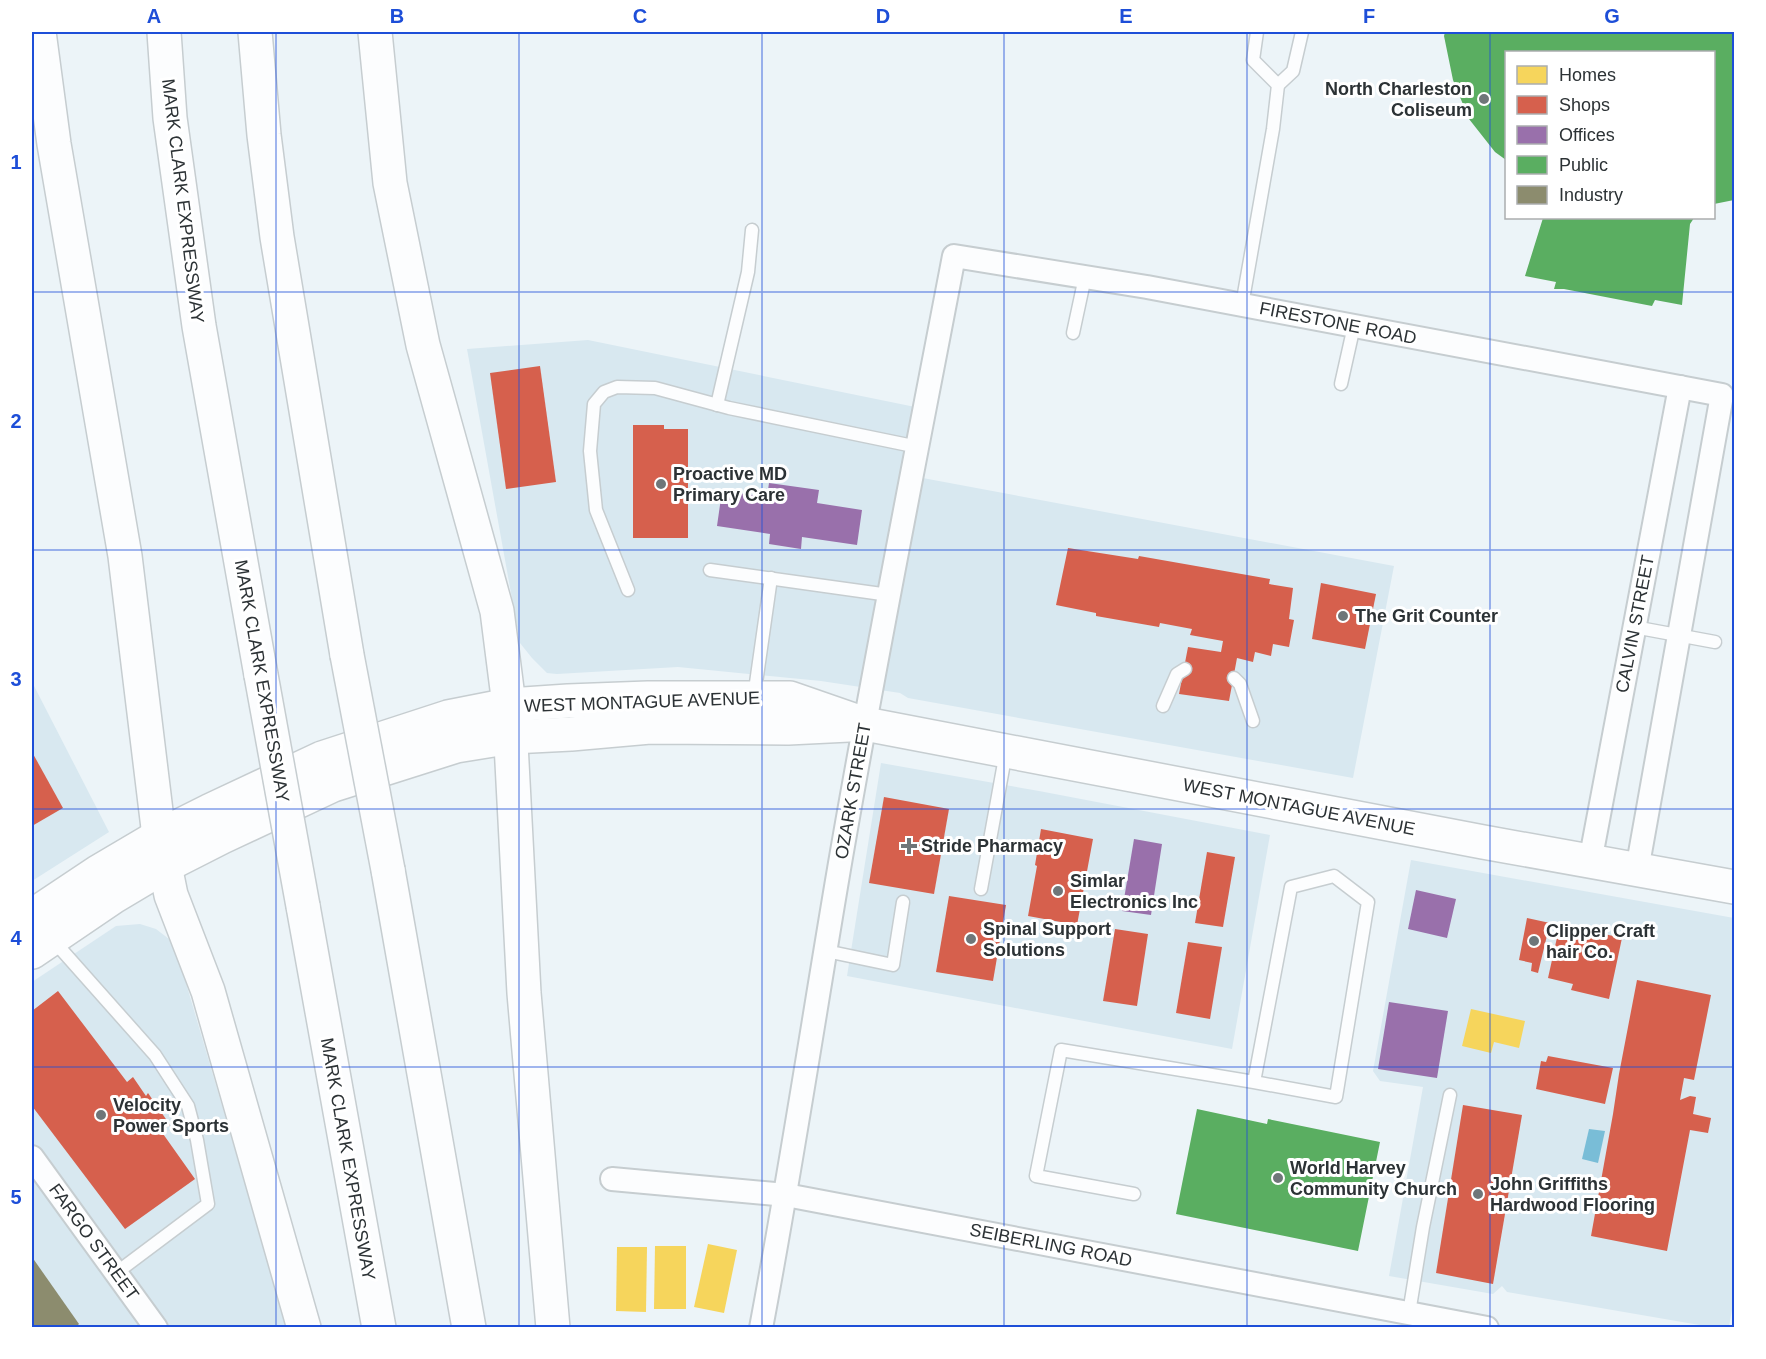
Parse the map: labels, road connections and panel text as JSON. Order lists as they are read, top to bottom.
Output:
{
  "streets": {
    "main road": ["MARK CLARK EXPRESSWAY", "WEST MONTAGUE AVENUE"],
    "street": [
      "FIRESTONE ROAD",
      "CALVIN STREET",
      "OZARK STREET",
      "FARGO STREET",
      "SEIBERLING ROAD"
    ]
  },
  "crossings": [
    ["FIRESTONE ROAD", "CALVIN STREET"],
    ["FIRESTONE ROAD", "OZARK STREET"],
    ["CALVIN STREET", "WEST MONTAGUE AVENUE"],
    ["WEST MONTAGUE AVENUE", "OZARK STREET"],
    ["OZARK STREET", "SEIBERLING ROAD"]
  ],
  "places": {
    "other": [
      "North Charleston Coliseum",
      "Proactive MD Primary Care",
      "The Grit Counter",
      "Simlar Electronics Inc",
      "Spinal Support Solutions",
      "Clipper Craft hair Co.",
      "Velocity Power Sports",
      "World Harvey Community Church",
      "John Griffiths Hardwood Flooring"
    ],
    "health": ["Stride Pharmacy"]
  },
  "legend": [
    "Homes",
    "Shops",
    "Offices",
    "Public",
    "Industry"
  ],
  "grid": {
    "columns": [
      "A",
      "B",
      "C",
      "D",
      "E",
      "F",
      "G"
    ],
    "rows": [
      "1",
      "2",
      "3",
      "4",
      "5"
    ]
  }
}
